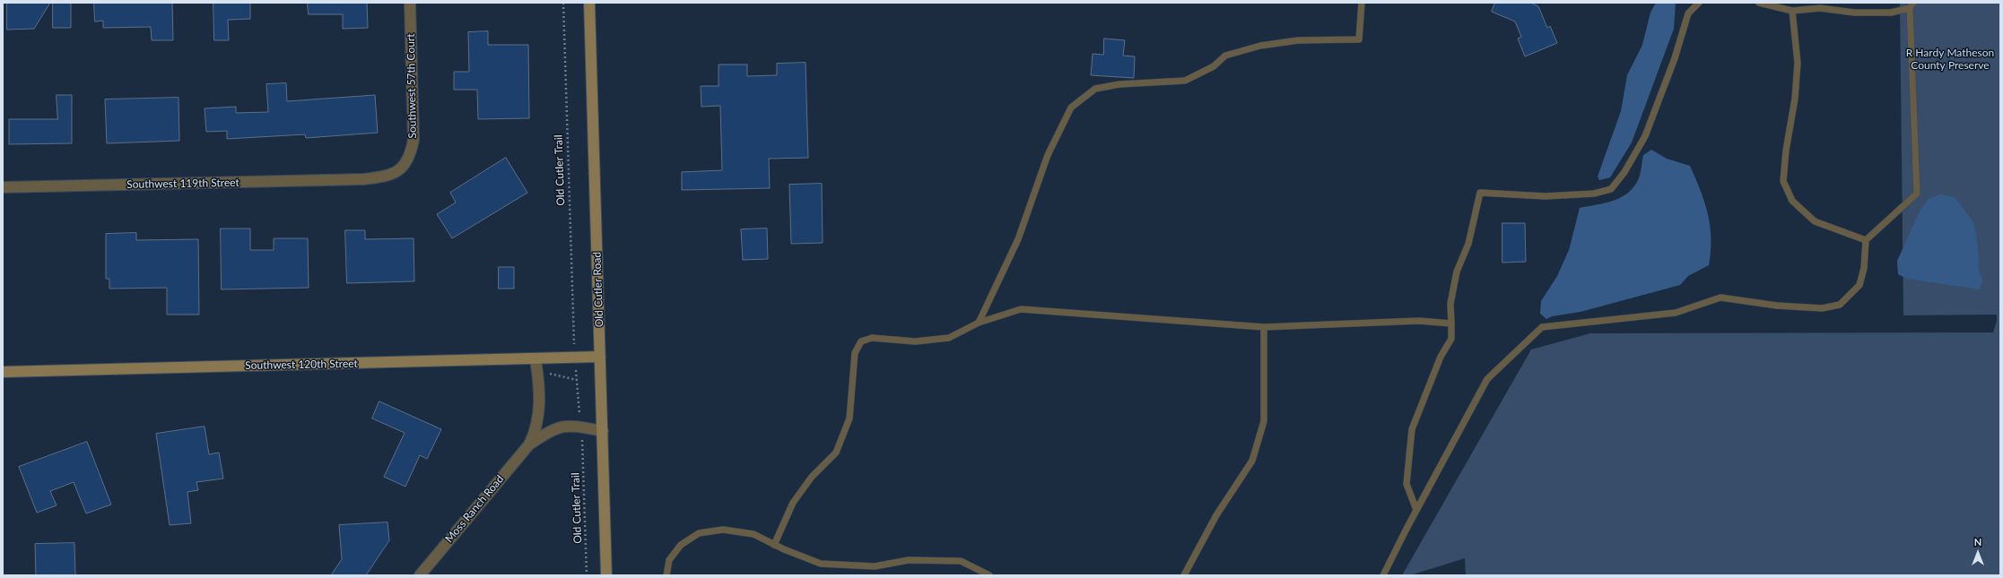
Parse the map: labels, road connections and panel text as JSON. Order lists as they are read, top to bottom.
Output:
{
  "streets": {
    "street": [
      "Southwest 57th Court",
      "Southwest 119th Street",
      "Old Cutler Road",
      "Southwest 120th Street",
      "Moss Ranch Road"
    ],
    "path": ["Old Cutler Trail"]
  },
  "crossings": [
    ["Southwest 57th Court", "Southwest 119th Street"],
    ["Old Cutler Road", "Southwest 120th Street"],
    ["Old Cutler Road", "Moss Ranch Road"],
    ["Southwest 120th Street", "Moss Ranch Road"]
  ],
  "parks": ["R Hardy Matheson County Preserve"],
  "north": "top"
}
